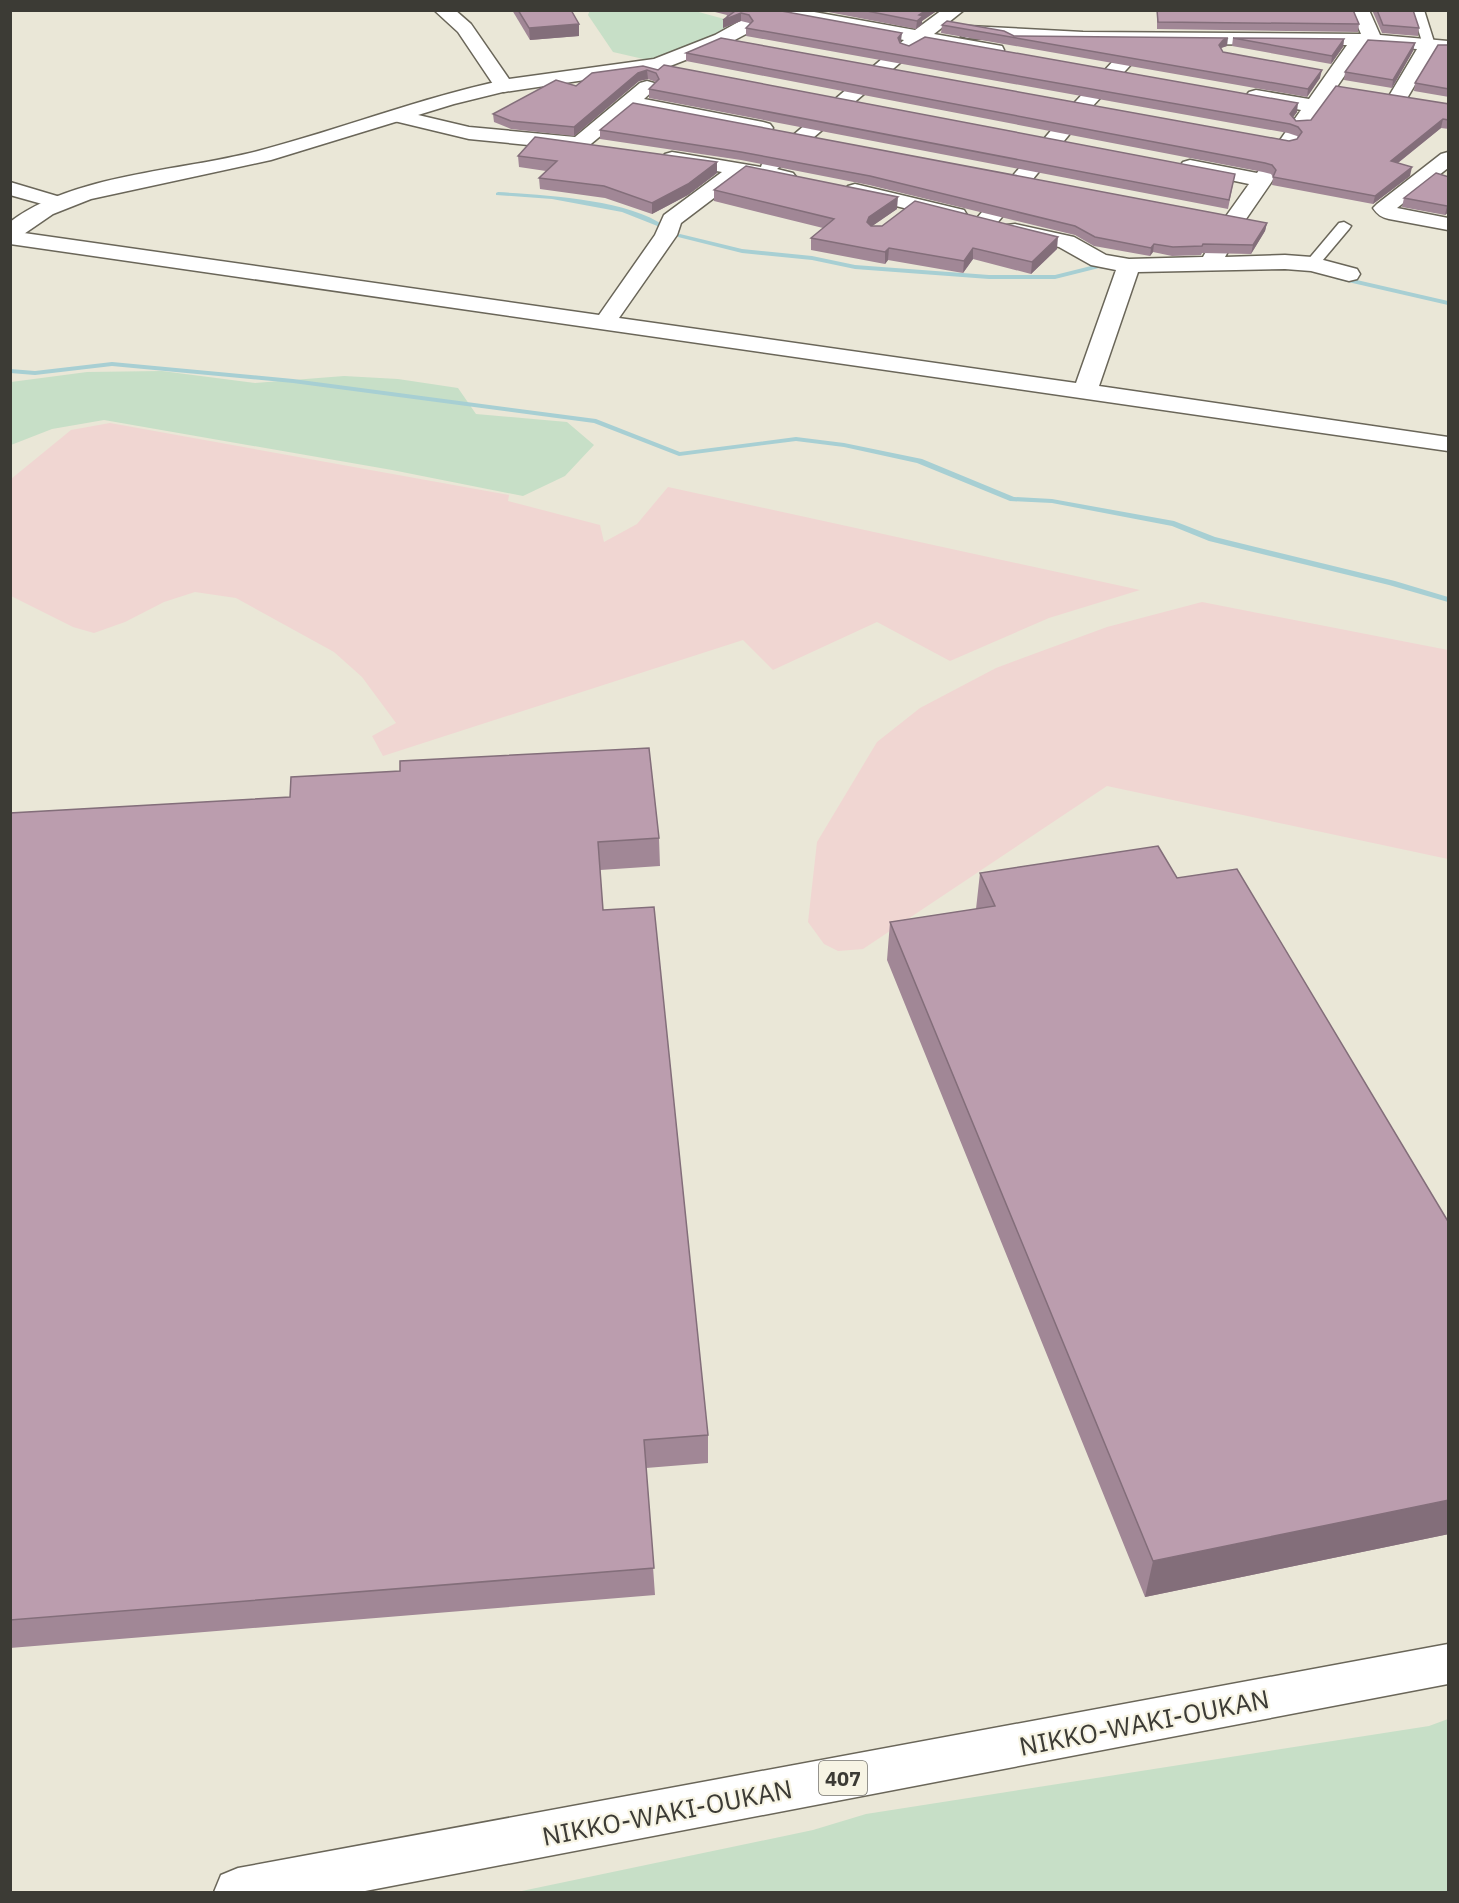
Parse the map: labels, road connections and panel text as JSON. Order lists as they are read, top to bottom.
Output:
{
  "streets": {
    "main road": ["NIKKO-WAKI-OUKAN", "407"]
  }
}
